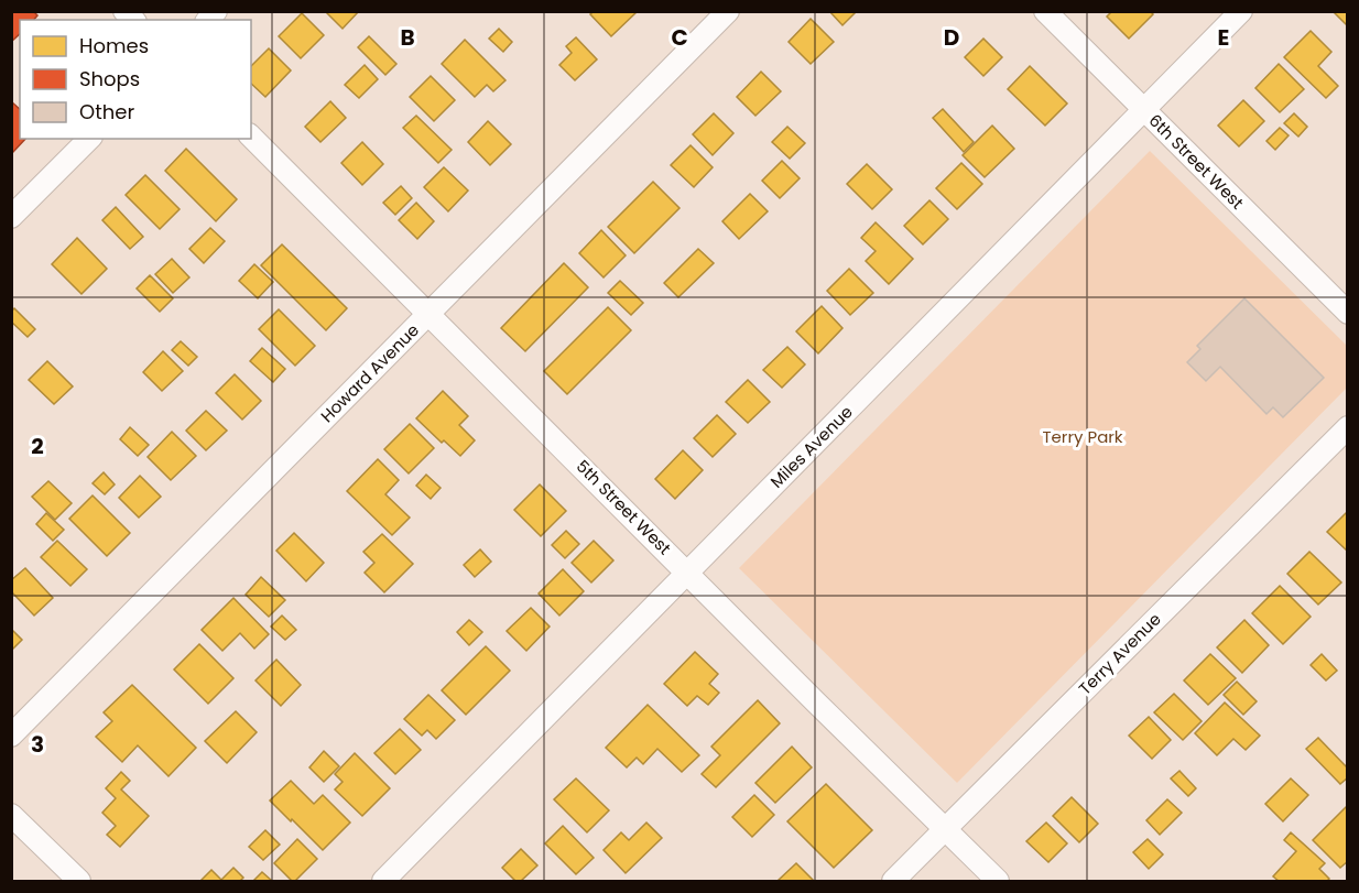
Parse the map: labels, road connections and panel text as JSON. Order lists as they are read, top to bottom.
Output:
{
  "streets": {
    "street": [
      "6th Street West",
      "Howard Avenue",
      "Miles Avenue",
      "5th Street West",
      "Terry Avenue"
    ]
  },
  "crossings": [
    ["6th Street West", "Miles Avenue"],
    ["Howard Avenue", "5th Street West"],
    ["Miles Avenue", "5th Street West"],
    ["5th Street West", "Terry Avenue"]
  ],
  "parks": ["Terry Park"],
  "legend": ["Homes", "Shops", "Other"],
  "grid": {
    "columns": [
      "B",
      "C",
      "D",
      "E"
    ],
    "rows": ["2", "3"]
  }
}
